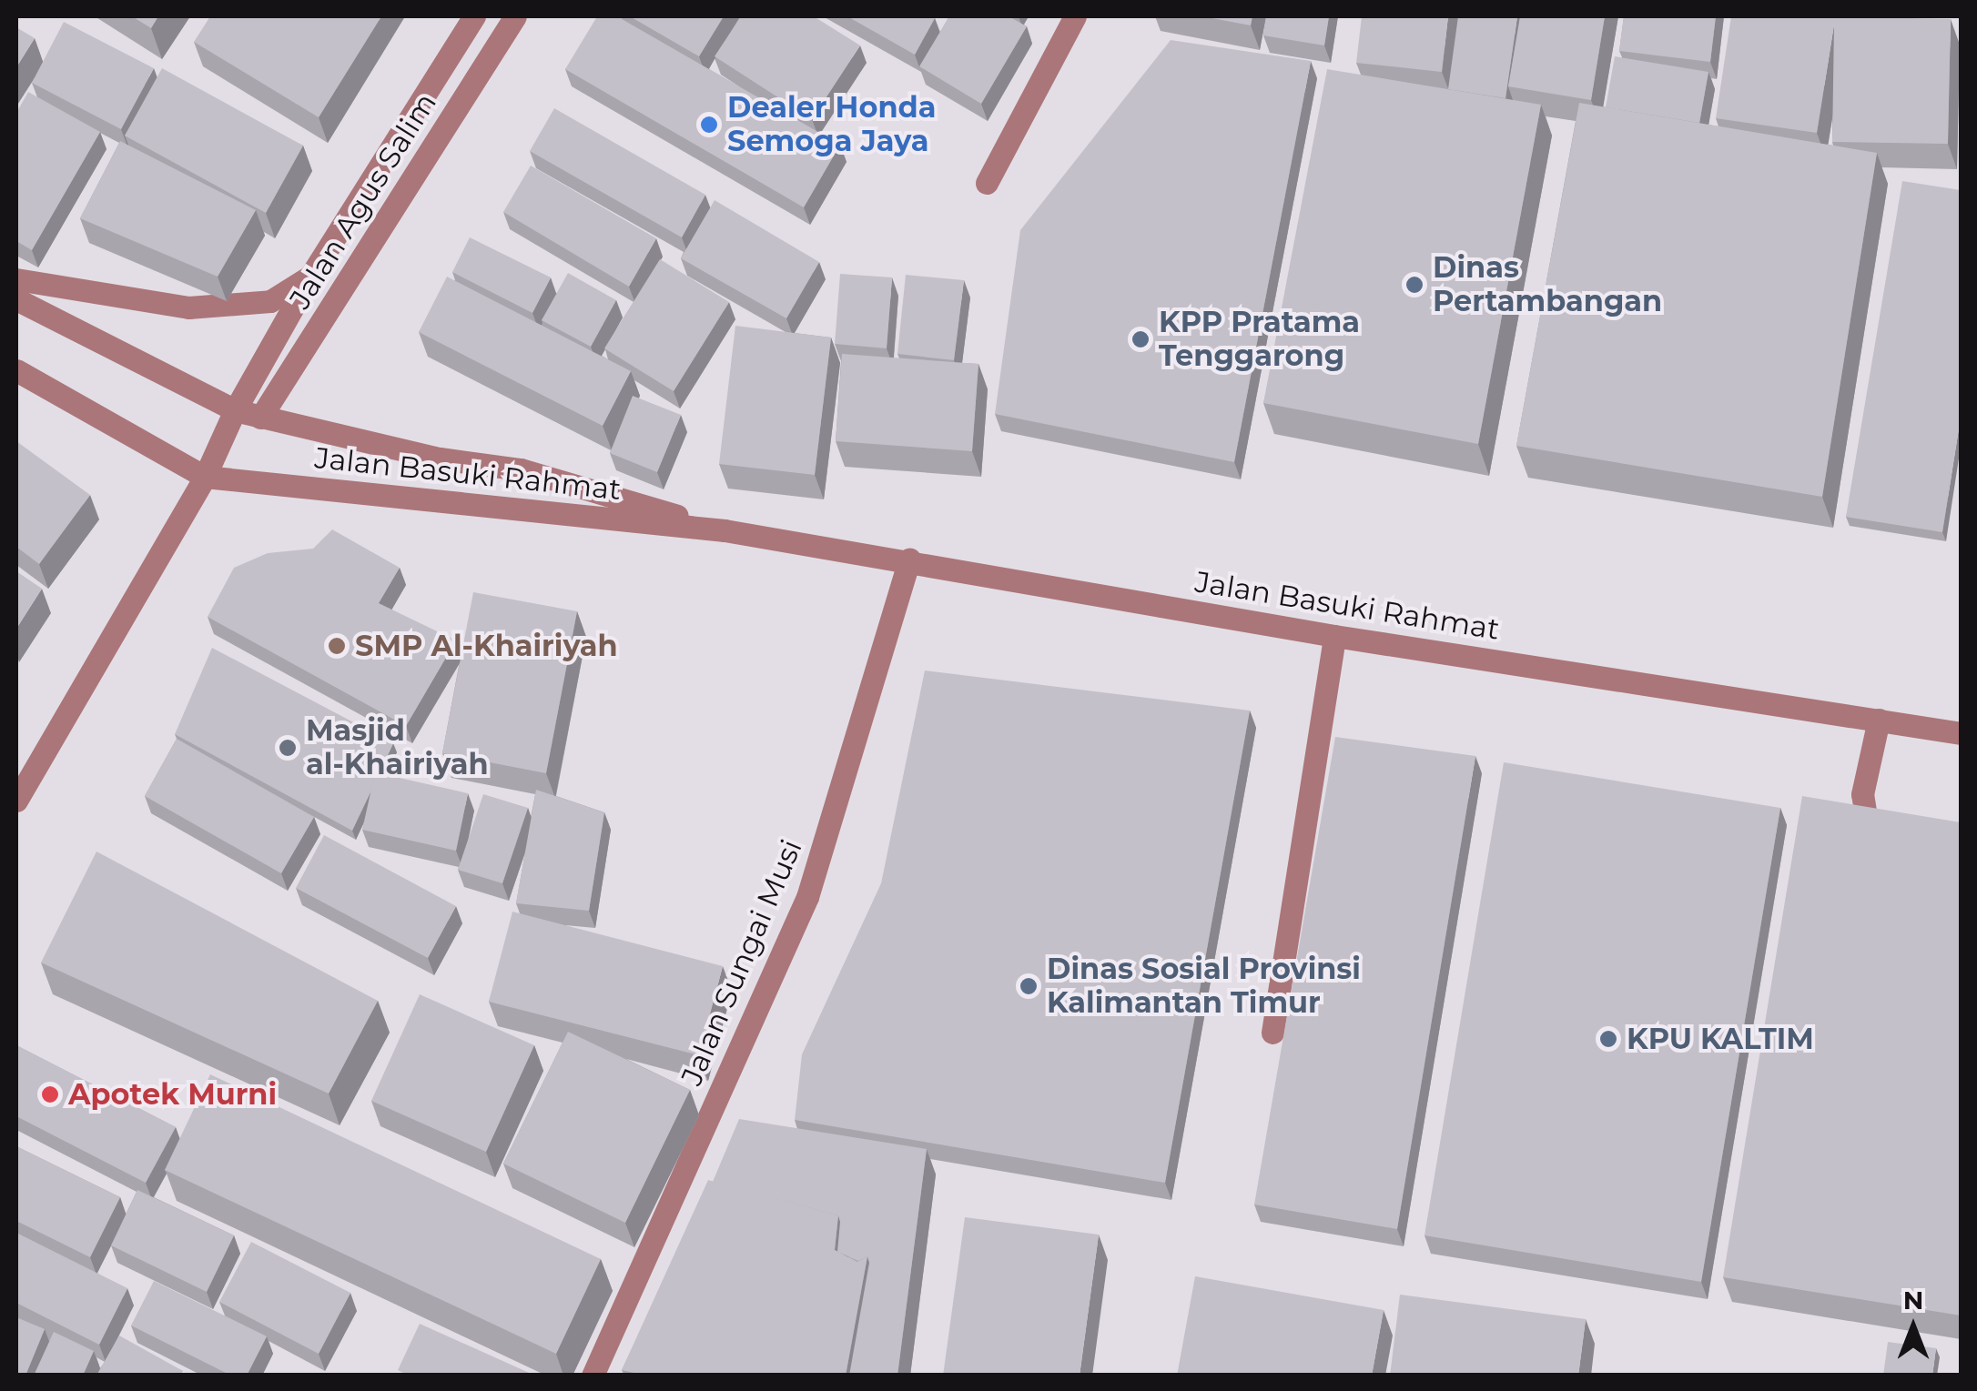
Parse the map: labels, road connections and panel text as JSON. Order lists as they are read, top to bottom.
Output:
{
  "streets": {
    "street": ["Jalan Agus Salim", "Jalan Basuki Rahmat", "Jalan Sungai Musi"]
  },
  "crossings": [
    ["Jalan Agus Salim", "Jalan Basuki Rahmat"],
    ["Jalan Basuki Rahmat", "Jalan Sungai Musi"]
  ],
  "places": [
    "Dealer Honda Semoga Jaya",
    "Dinas Pertambangan",
    "KPP Pratama Tenggarong",
    "SMP Al-Khairiyah",
    "Masjid al-Khairiyah",
    "Dinas Sosial Provinsi Kalimantan Timur",
    "KPU KALTIM",
    "Apotek Murni"
  ],
  "north": "top"
}
